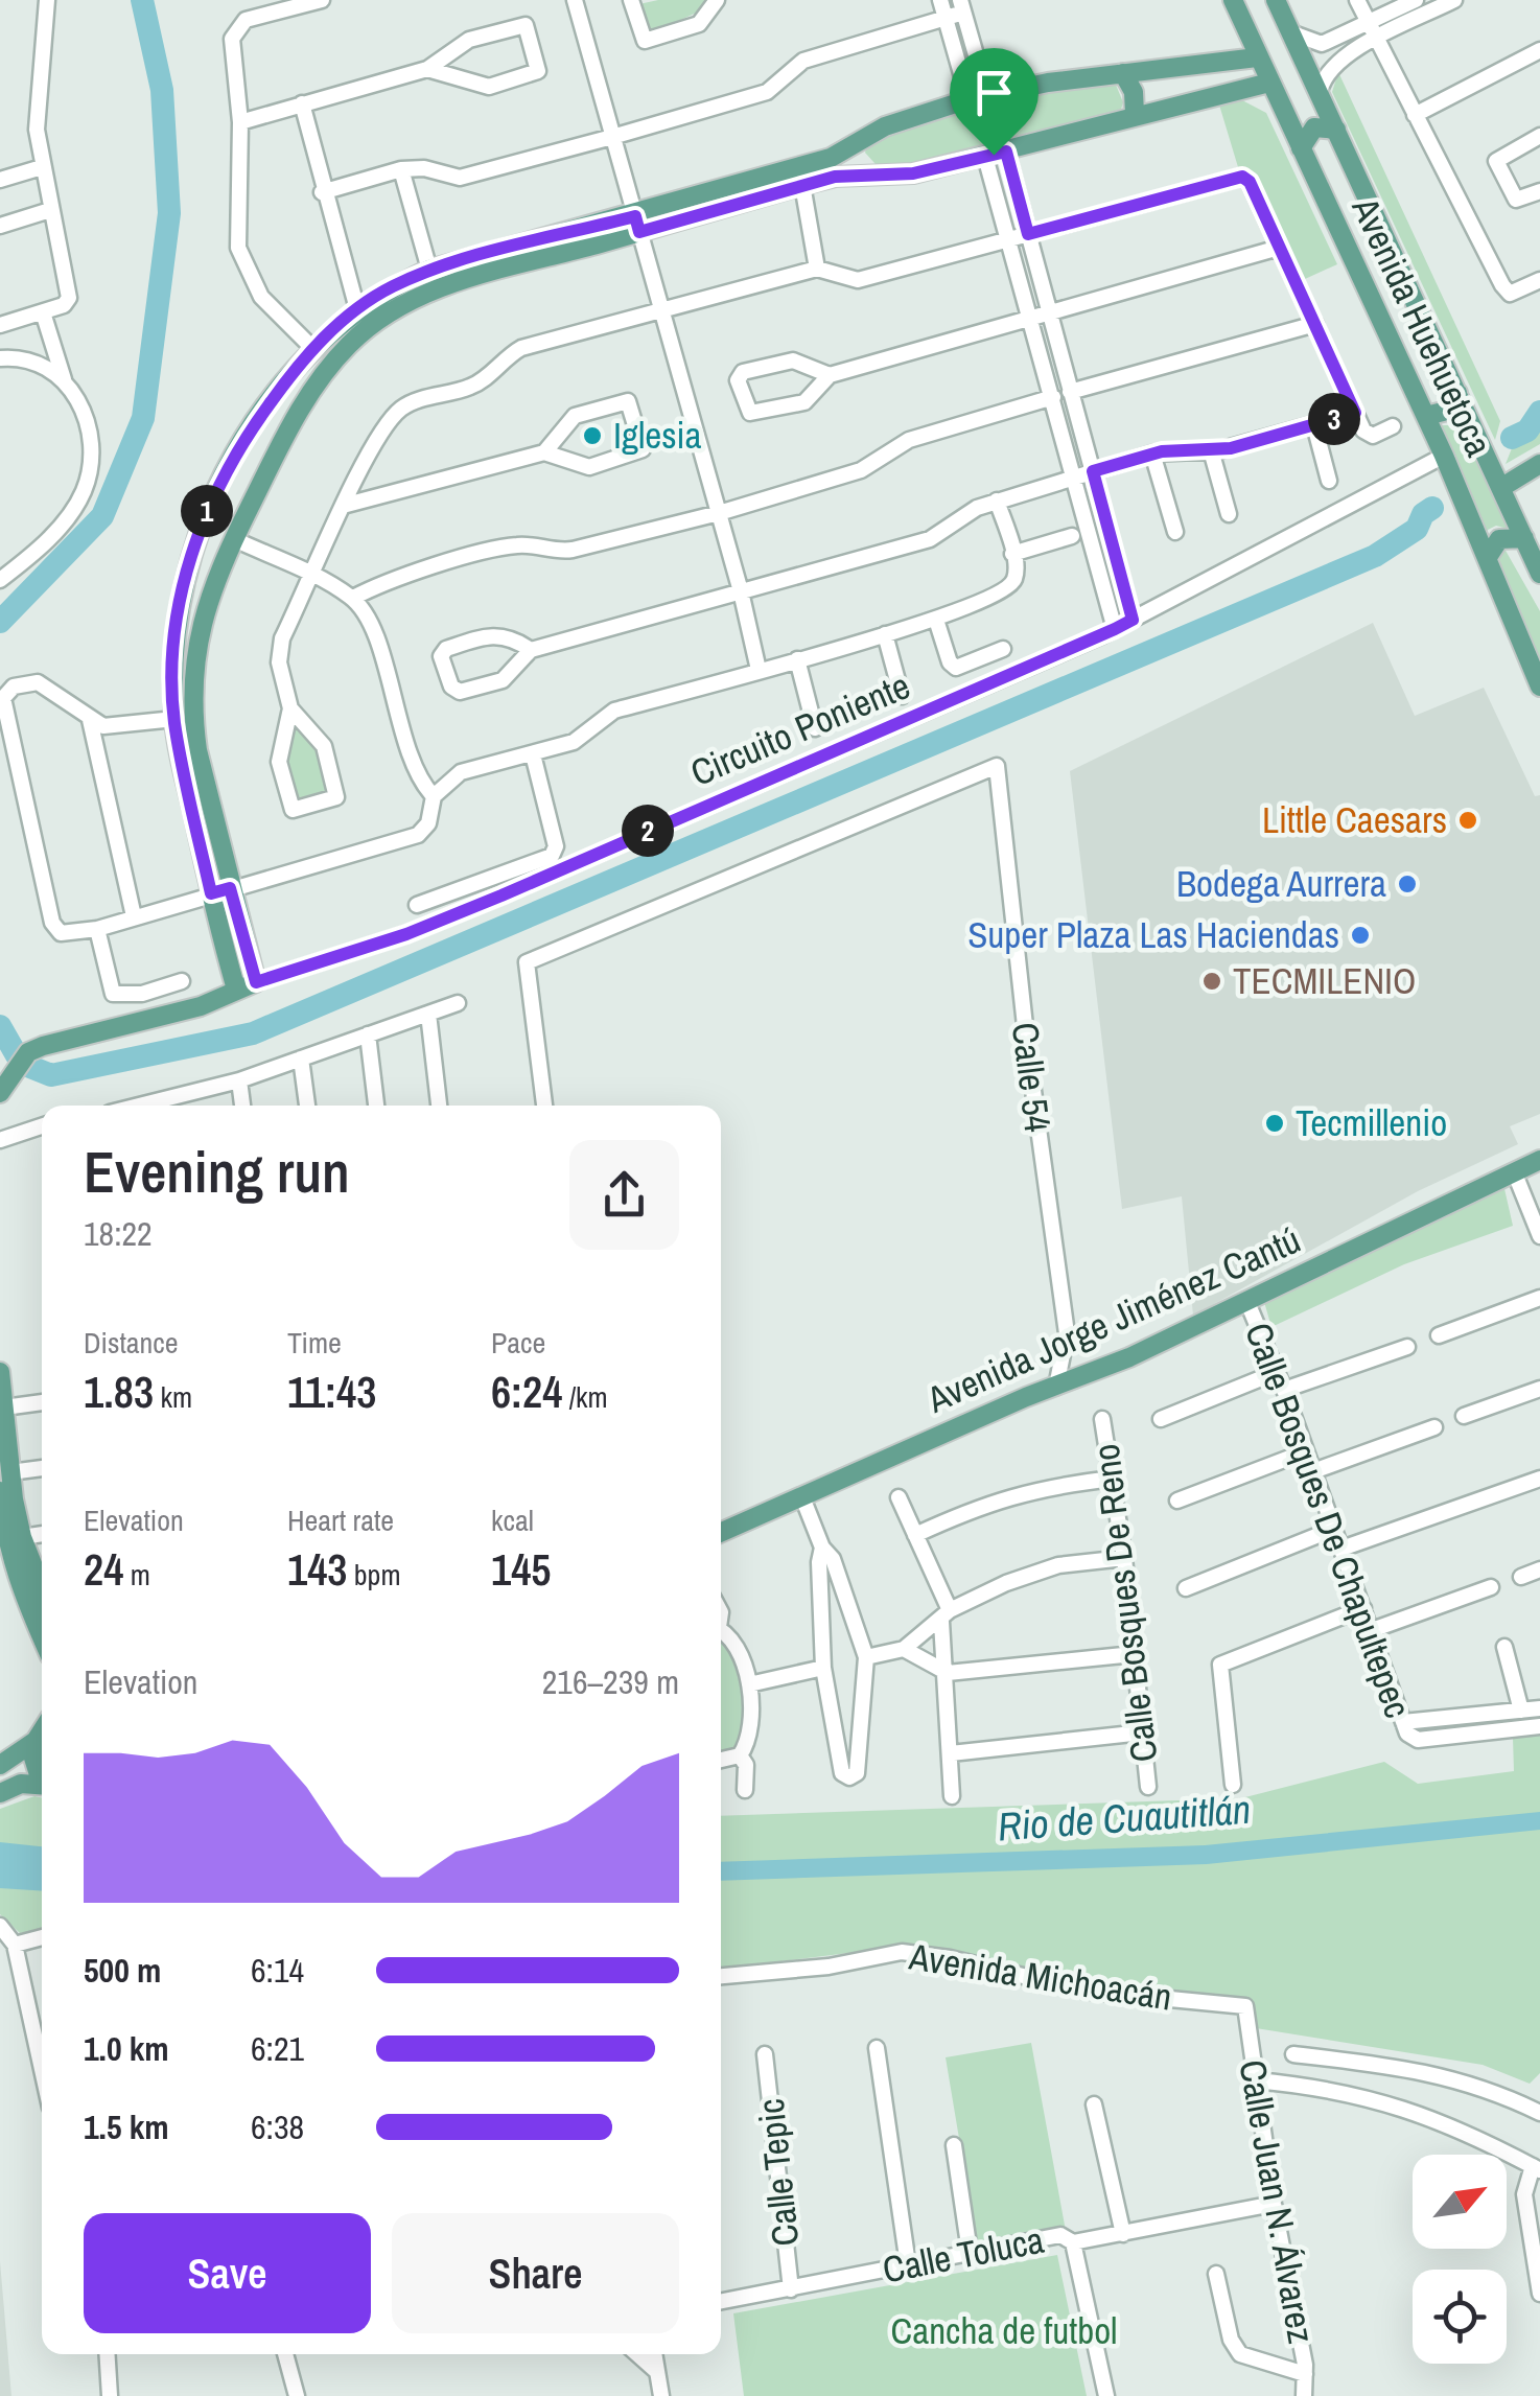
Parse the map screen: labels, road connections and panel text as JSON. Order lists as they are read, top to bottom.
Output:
{
  "streets": {
    "main road": ["Avenida Huehuetoca", "Circuito Poniente", "Avenida Jorge Jiménez Cantú"],
    "street": [
      "Calle 54",
      "Calle Bosques De Chapultepec",
      "Calle Bosques De Reno",
      "Avenida Michoacán",
      "Calle Tepic",
      "Calle Juan N. Álvarez",
      "Calle Toluca"
    ]
  },
  "crossings": [
    ["Avenida Huehuetoca", "Circuito Poniente"],
    ["Calle 54", "Avenida Jorge Jiménez Cantú"],
    ["Avenida Jorge Jiménez Cantú", "Calle Bosques De Chapultepec"],
    ["Avenida Michoacán", "Calle Juan N. Álvarez"],
    ["Calle Tepic", "Calle Toluca"],
    ["Calle Juan N. Álvarez", "Calle Toluca"]
  ],
  "water": ["Rio de Cuautitlán"],
  "parks": ["Cancha de futbol"],
  "places": [
    "Iglesia",
    "Little Caesars",
    "Bodega Aurrera",
    "Super Plaza Las Haciendas",
    "TECMILENIO",
    "Tecmillenio"
  ],
  "north": "top right",
  "page": {
    "pins": ["3", "1", "2"],
    "heading": ["Evening run", "18:22"],
    "stats": [
      ["Distance", "1.83 km"],
      ["Time", "11:43"],
      ["Pace", "6:24 /km"],
      ["Elevation", "24 m"],
      ["Heart rate", "143 bpm"],
      ["kcal", "145"]
    ],
    "chart": ["Elevation", "216–239 m"],
    "list": [
      {
        "name": "500 m",
        "note": "6:14"
      },
      {
        "name": "1.0 km",
        "note": "6:21"
      },
      {
        "name": "1.5 km",
        "note": "6:38"
      }
    ],
    "buttons": ["Save", "Share"]
  }
}
